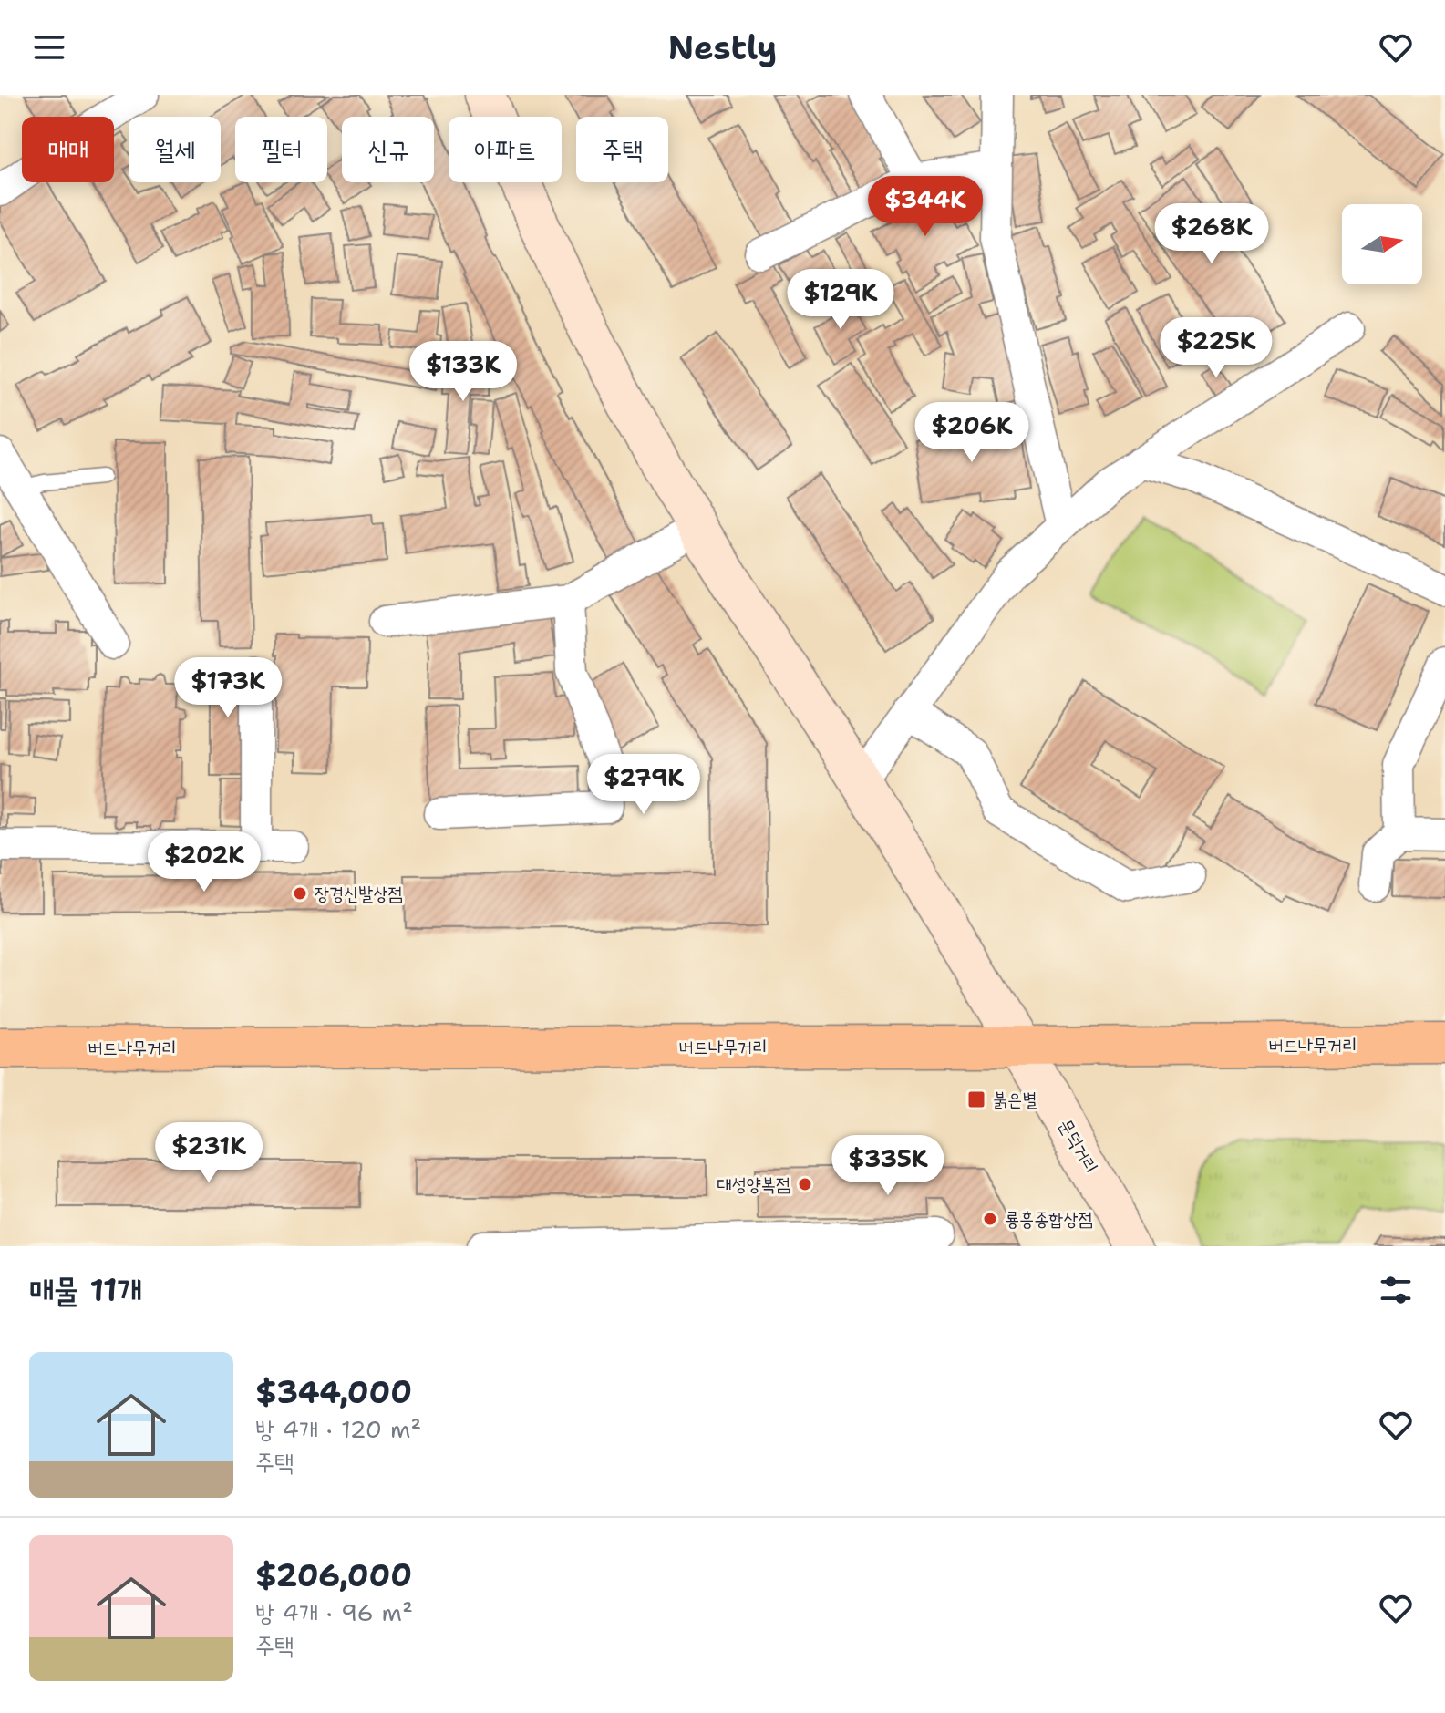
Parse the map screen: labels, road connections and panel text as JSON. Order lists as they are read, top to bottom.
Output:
{
  "streets": {
    "main road": ["버드나무거리", "문덕거리"]
  },
  "crossings": [
    ["버드나무거리", "문덕거리"]
  ],
  "places": {
    "other": ["장경신발상점", "대성양복점", "룡흥종합상점"],
    "transit": ["붉은별"]
  },
  "north": "right",
  "page": {
    "header": "Nestly",
    "chip": [
      "매매",
      "월세",
      "필터",
      "신규",
      "아파트",
      "주택"
    ],
    "price": [
      "$344K",
      "$268K",
      "$129K",
      "$225K",
      "$133K",
      "$206K",
      "$173K",
      "$279K",
      "$202K",
      "$231K",
      "$335K"
    ],
    "heading": "매물 11개",
    "list": [
      {
        "name": "$344,000",
        "note": "방 4개 · 120 m² · 주택"
      },
      {
        "name": "$206,000",
        "note": "방 4개 · 96 m² · 주택"
      }
    ]
  }
}
